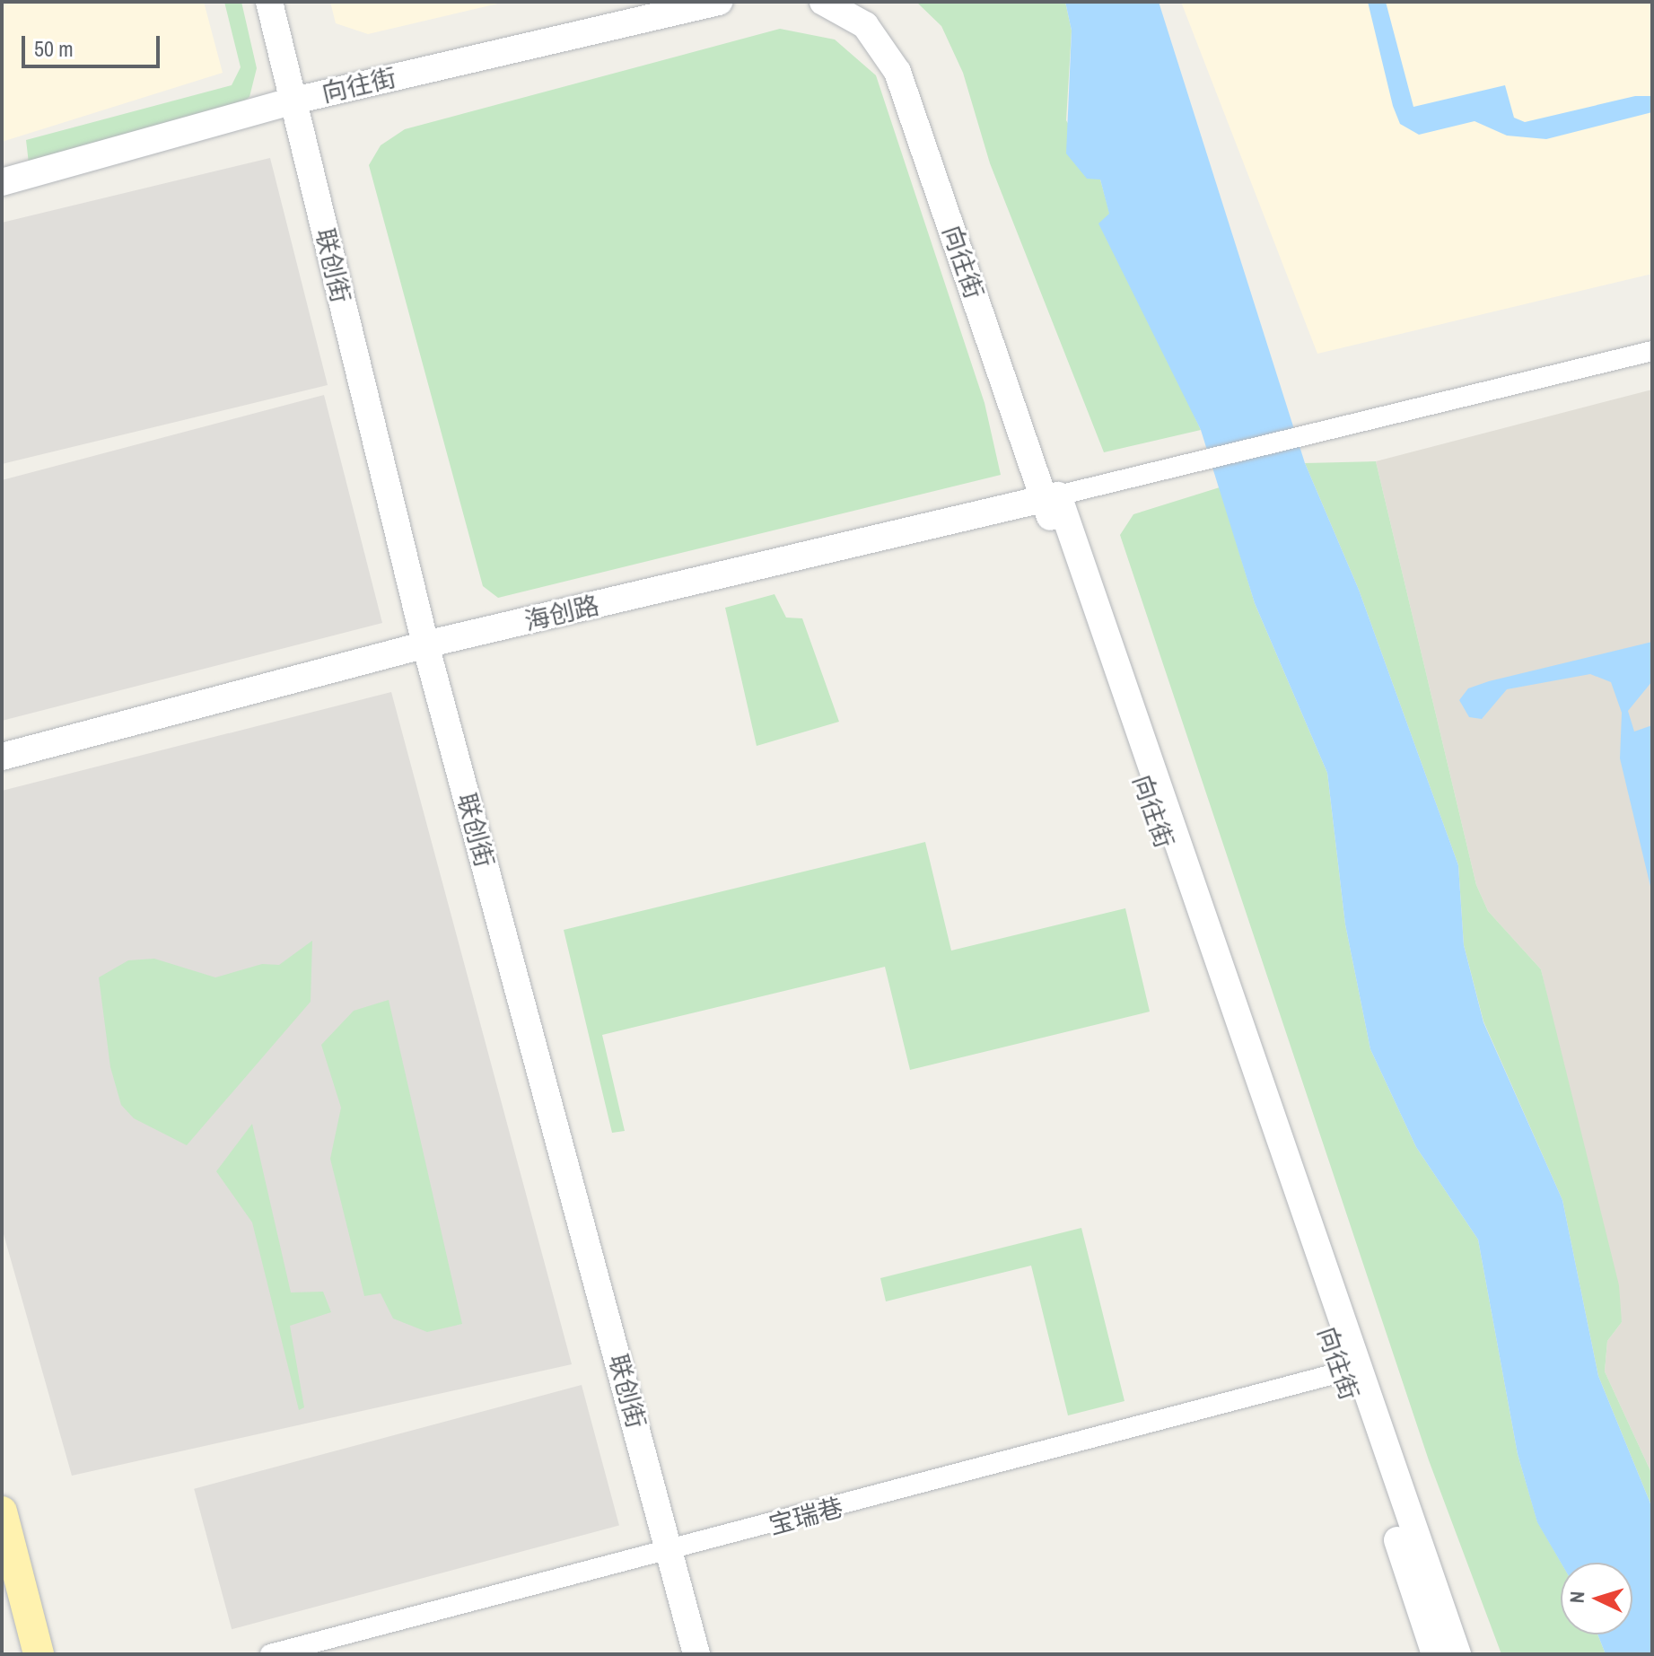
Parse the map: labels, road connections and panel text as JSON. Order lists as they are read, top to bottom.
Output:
{
  "streets": {
    "street": [
      "向往街",
      "联创街",
      "海创路",
      "宝瑞巷"
    ]
  },
  "crossings": [
    ["向往街", "联创街"],
    ["向往街", "海创路"],
    ["向往街", "宝瑞巷"],
    ["联创街", "海创路"],
    ["联创街", "宝瑞巷"]
  ],
  "scale_bar": "50 m",
  "north": "left"
}
